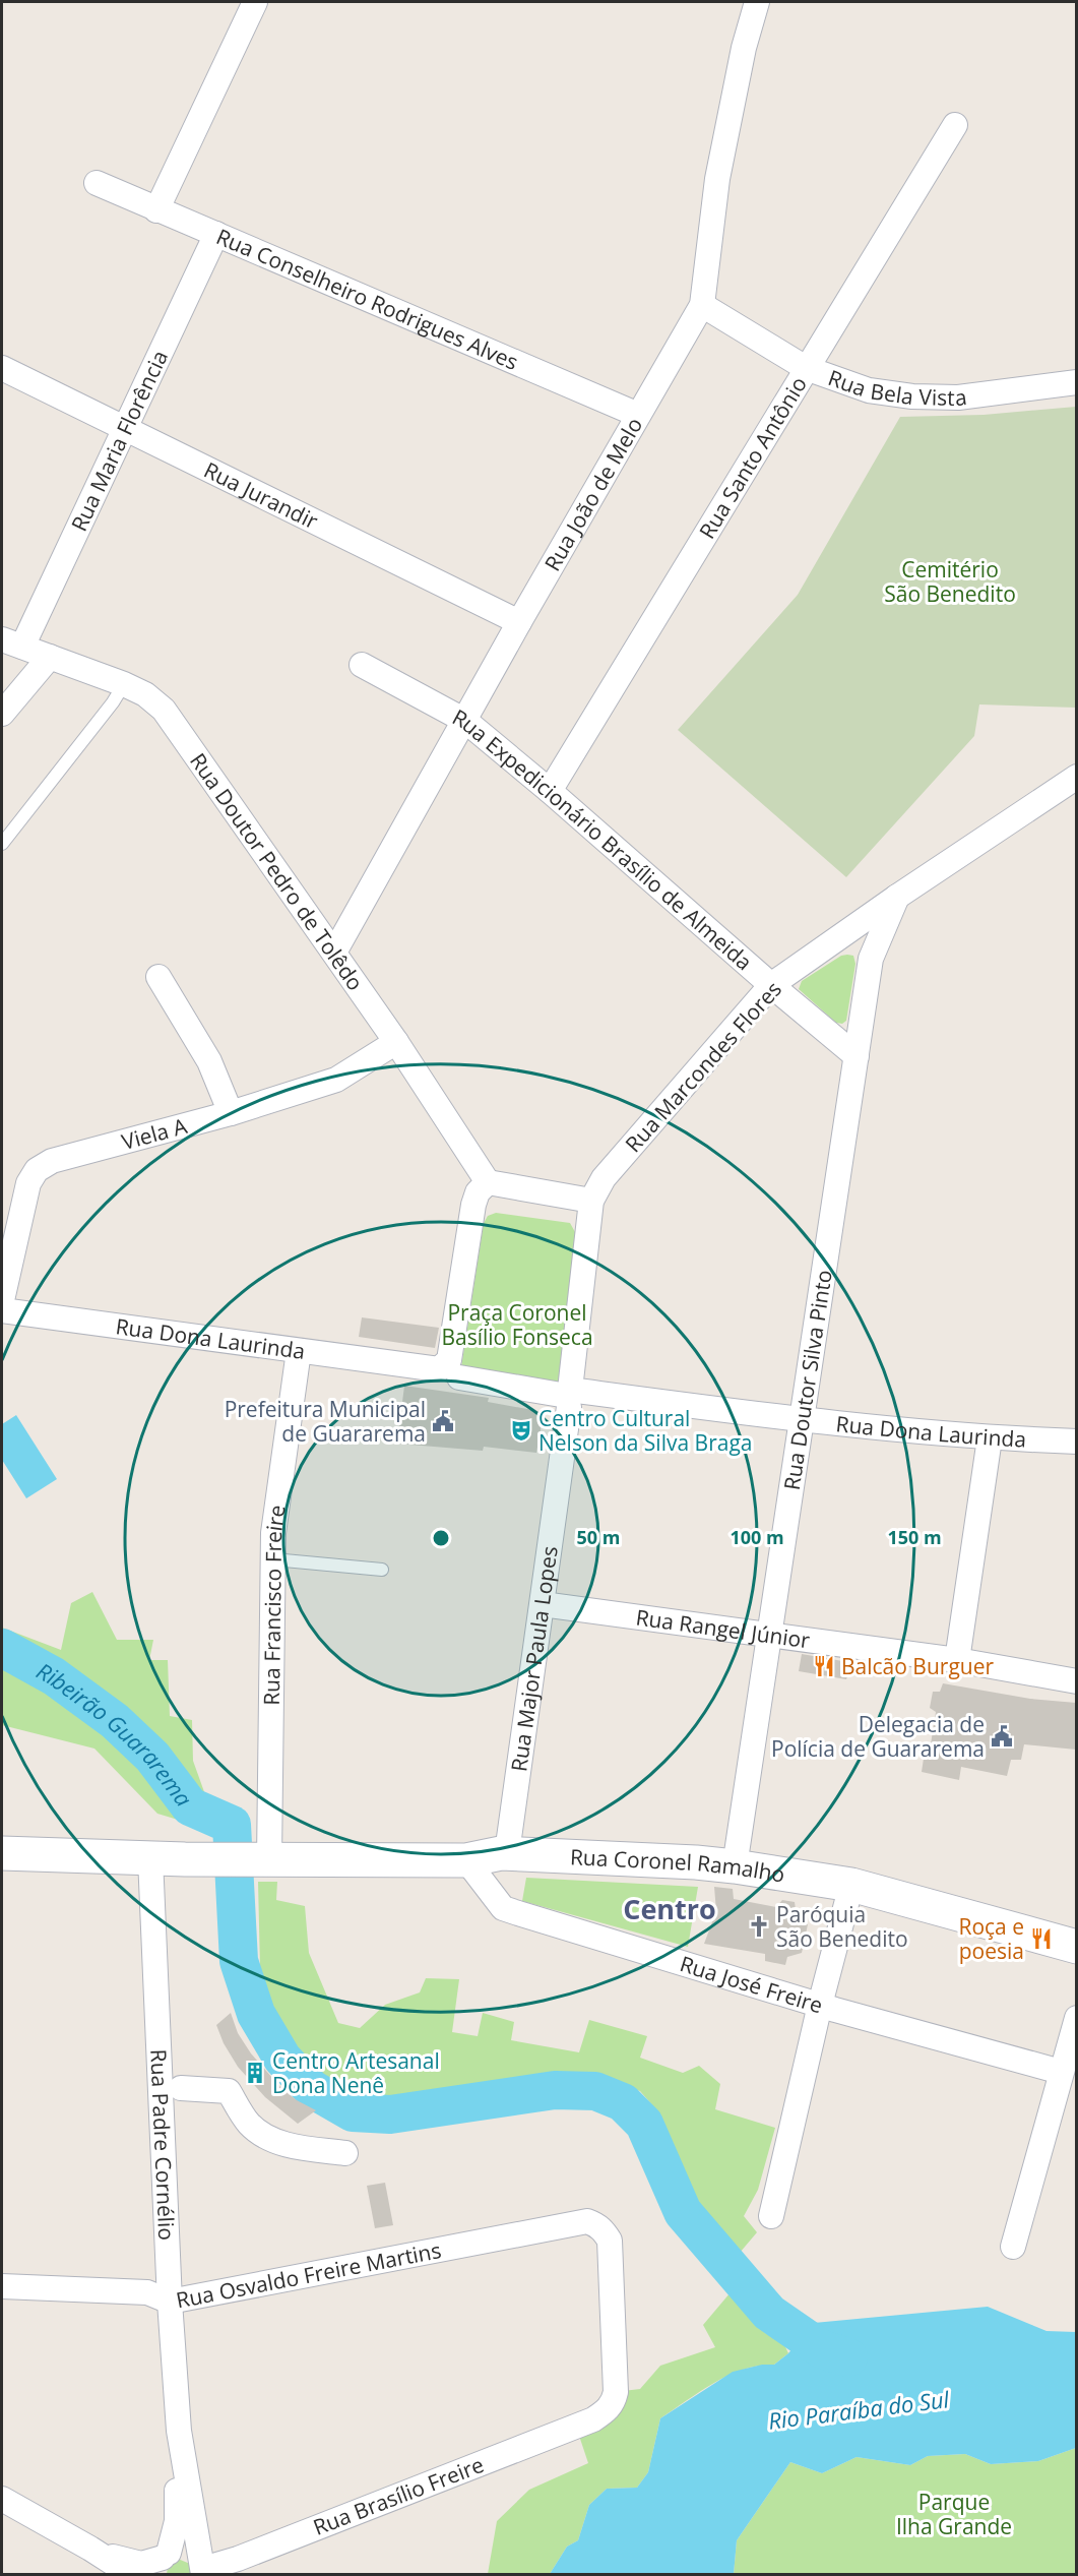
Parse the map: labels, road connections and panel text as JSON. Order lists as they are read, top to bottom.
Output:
{
  "streets": {
    "main road": ["Rua Coronel Ramalho"],
    "street": [
      "Rua Conselheiro Rodrigues Alves",
      "Rua Bela Vista",
      "Rua Maria Florência",
      "Rua Santo Antônio",
      "Rua João de Melo",
      "Rua Jurandir",
      "Rua Expedicionário Brasílio de Almeida",
      "Rua Doutor Pedro de Tolêdo",
      "Rua Marcondes Flores",
      "Viela A",
      "Rua Dona Laurinda",
      "Rua Doutor Silva Pinto",
      "Rua Francisco Freire",
      "Rua Rangel Júnior",
      "Rua Major Paula Lopes",
      "Rua José Freire",
      "Rua Padre Cornélio",
      "Rua Osvaldo Freire Martins",
      "Rua Brasílio Freire"
    ]
  },
  "crossings": [
    ["Rua Conselheiro Rodrigues Alves", "Rua Maria Florência"],
    ["Rua Conselheiro Rodrigues Alves", "Rua João de Melo"],
    ["Rua Bela Vista", "Rua Santo Antônio"],
    ["Rua Bela Vista", "Rua João de Melo"],
    ["Rua Maria Florência", "Rua Jurandir"],
    ["Rua Maria Florência", "Rua Doutor Pedro de Tolêdo"],
    ["Rua Santo Antônio", "Rua Expedicionário Brasílio de Almeida"],
    ["Rua João de Melo", "Rua Jurandir"],
    ["Rua João de Melo", "Rua Expedicionário Brasílio de Almeida"],
    ["Rua João de Melo", "Rua Doutor Pedro de Tolêdo"],
    ["Rua Expedicionário Brasílio de Almeida", "Rua Marcondes Flores"],
    ["Rua Expedicionário Brasílio de Almeida", "Rua Doutor Silva Pinto"],
    ["Rua Doutor Pedro de Tolêdo", "Viela A"],
    ["Rua Doutor Pedro de Tolêdo", "Rua Dona Laurinda"],
    ["Rua Marcondes Flores", "Rua Dona Laurinda"],
    ["Rua Marcondes Flores", "Rua Doutor Silva Pinto"],
    ["Rua Marcondes Flores", "Rua Major Paula Lopes"],
    ["Rua Dona Laurinda", "Rua Doutor Silva Pinto"],
    ["Rua Dona Laurinda", "Rua Francisco Freire"],
    ["Rua Dona Laurinda", "Rua Major Paula Lopes"],
    ["Rua Doutor Silva Pinto", "Rua Rangel Júnior"],
    ["Rua Doutor Silva Pinto", "Rua Coronel Ramalho"],
    ["Rua Francisco Freire", "Rua Coronel Ramalho"],
    ["Rua Coronel Ramalho", "Rua José Freire"],
    ["Rua Coronel Ramalho", "Rua Padre Cornélio"],
    ["Rua Padre Cornélio", "Rua Osvaldo Freire Martins"],
    ["Rua Padre Cornélio", "Rua Brasílio Freire"],
    ["Rua Osvaldo Freire Martins", "Rua Brasílio Freire"]
  ],
  "districts": ["Centro"],
  "water": ["Ribeirão Guararema", "Rio Paraíba do Sul"],
  "parks": ["Cemitério São Benedito", "Praça Coronel Basílio Fonseca", "Parque Ilha Grande"],
  "places": {
    "public building": ["Prefeitura Municipal de Guararema", "Delegacia de Polícia de Guararema"],
    "theatre": ["Centro Cultural Nelson da Silva Braga"],
    "restaurant": ["Balcão Burguer", "Roça e poesia"],
    "church": ["Paróquia São Benedito"],
    "building": ["Centro Artesanal Dona Nenê"]
  },
  "rings": ["50 m", "100 m", "150 m"]
}
